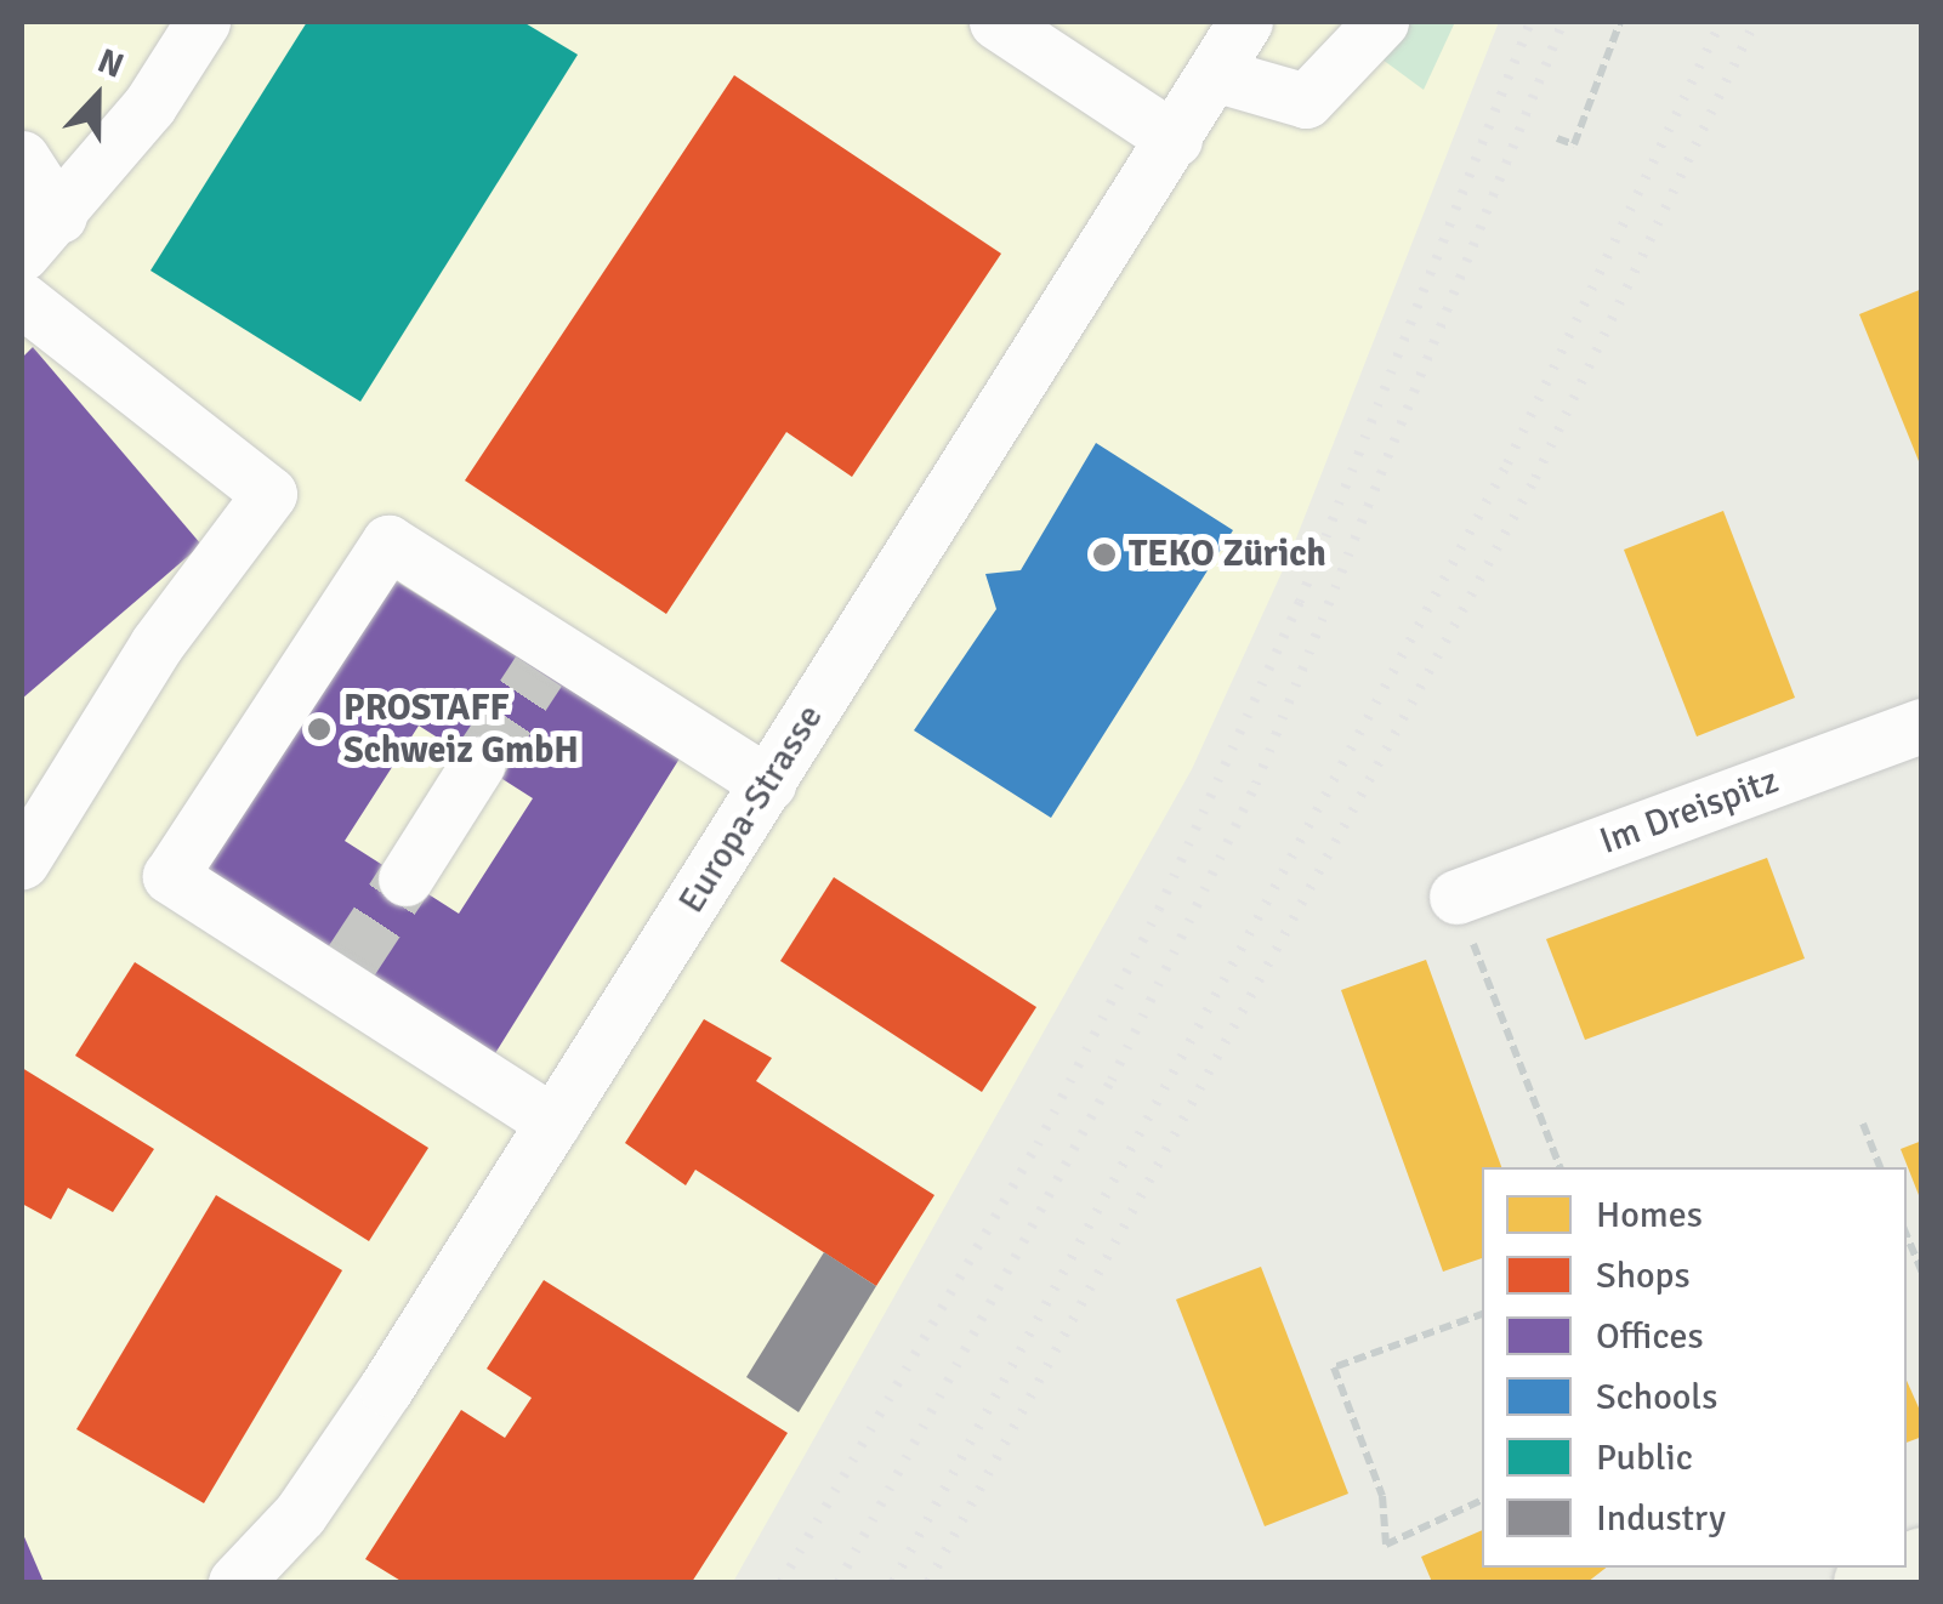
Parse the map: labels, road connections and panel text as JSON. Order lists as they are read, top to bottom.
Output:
{
  "streets": {
    "street": ["Europa-Strasse", "Im Dreispitz"]
  },
  "places": ["TEKO Zürich", "PROSTAFF Schweiz GmbH"],
  "legend": [
    "Homes",
    "Shops",
    "Offices",
    "Schools",
    "Public",
    "Industry"
  ],
  "north": "top"
}
